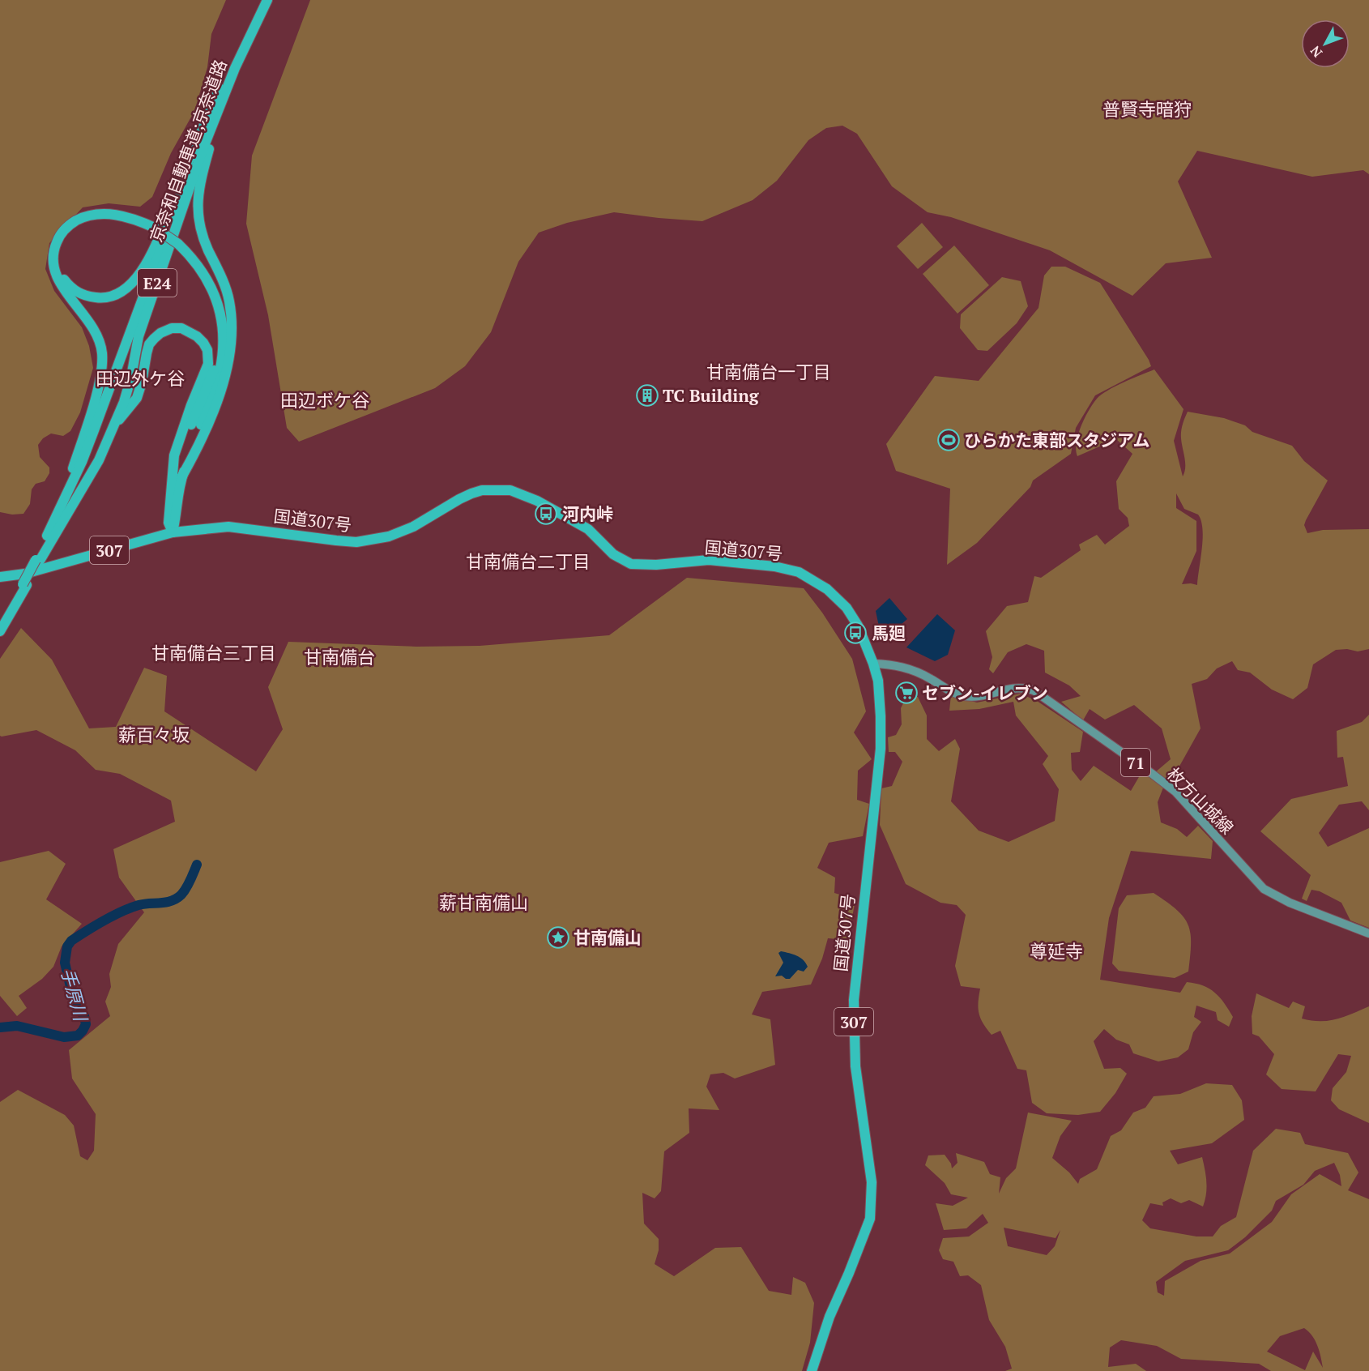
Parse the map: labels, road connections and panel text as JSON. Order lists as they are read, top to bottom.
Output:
{
  "streets": {
    "highway": [
      "京奈和自動車道;京奈道路",
      "E24",
      "国道307号",
      "307"
    ],
    "main road": ["71", "枚方山城線"]
  },
  "crossings": [
    ["国道307号", "枚方山城線"]
  ],
  "districts": [
    "普賢寺暗狩",
    "甘南備台一丁目",
    "田辺外ケ谷",
    "田辺ボケ谷",
    "甘南備台二丁目",
    "甘南備台三丁目",
    "甘南備台",
    "薪百々坂",
    "薪甘南備山",
    "尊延寺"
  ],
  "water": ["手原川"],
  "places": {
    "building": ["TC Building"],
    "sports": ["ひらかた東部スタジアム"],
    "bus stop": ["河内峠", "馬廻"],
    "supermarket": ["セブン-イレブン"],
    "place": ["甘南備山"]
  },
  "north": "bottom left"
}
